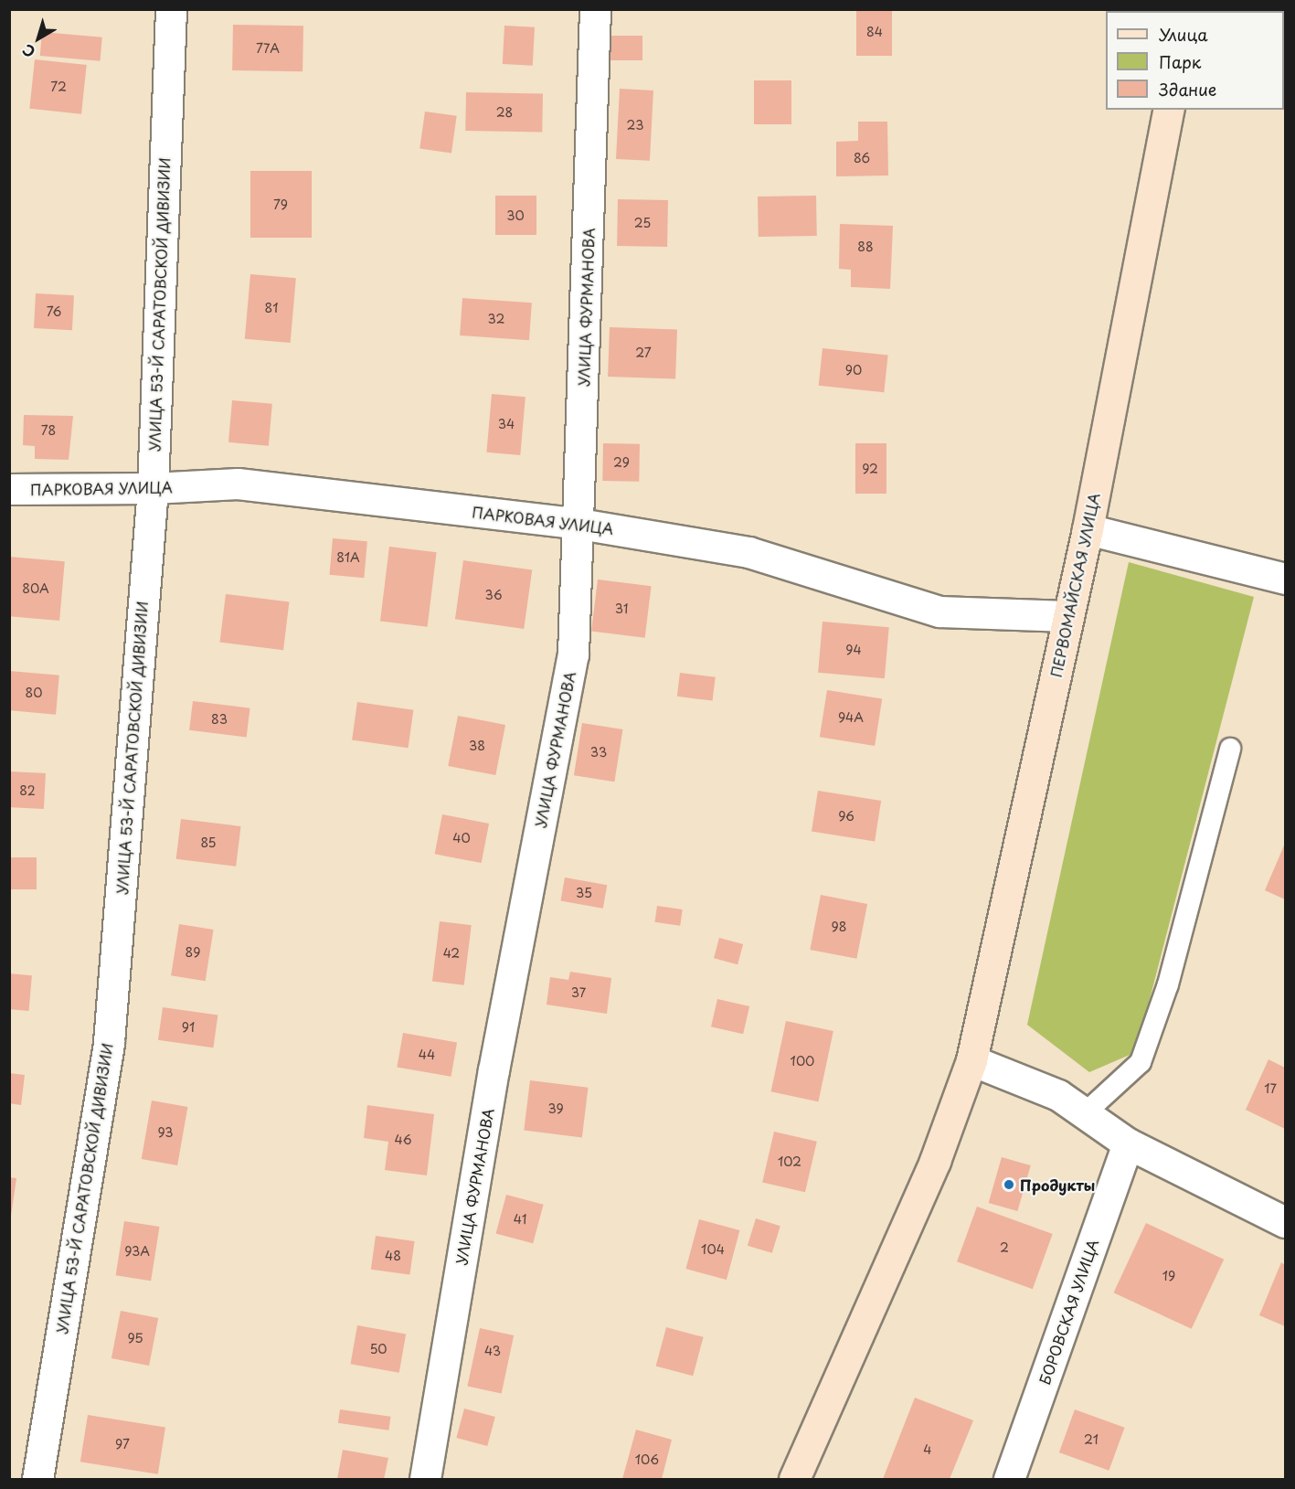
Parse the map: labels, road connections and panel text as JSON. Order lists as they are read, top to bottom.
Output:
{
  "streets": {
    "main road": ["ПЕРВОМАЙСКАЯ УЛИЦА"],
    "street": [
      "УЛИЦА 53-Й САРАТОВСКОЙ ДИВИЗИИ",
      "УЛИЦА ФУРМАНОВА",
      "ПАРКОВАЯ УЛИЦА",
      "БОРОВСКАЯ УЛИЦА"
    ]
  },
  "crossings": [
    ["УЛИЦА 53-Й САРАТОВСКОЙ ДИВИЗИИ", "ПАРКОВАЯ УЛИЦА"],
    ["УЛИЦА ФУРМАНОВА", "ПАРКОВАЯ УЛИЦА"],
    ["ПАРКОВАЯ УЛИЦА", "ПЕРВОМАЙСКАЯ УЛИЦА"]
  ],
  "places": ["Продукты"],
  "house_numbers": [
    "84",
    "77А",
    "72",
    "28",
    "23",
    "86",
    "79",
    "30",
    "25",
    "88",
    "81",
    "76",
    "32",
    "27",
    "90",
    "34",
    "78",
    "29",
    "92",
    "81А",
    "80А",
    "36",
    "31",
    "94",
    "80",
    "94А",
    "83",
    "38",
    "33",
    "82",
    "96",
    "40",
    "85",
    "35",
    "98",
    "89",
    "42",
    "37",
    "91",
    "44",
    "100",
    "17",
    "39",
    "93",
    "46",
    "102",
    "41",
    "2",
    "104",
    "93А",
    "48",
    "19",
    "95",
    "50",
    "43",
    "21",
    "97",
    "4",
    "106"
  ],
  "legend": ["Улица", "Парк", "Здание"],
  "north": "bottom left"
}
